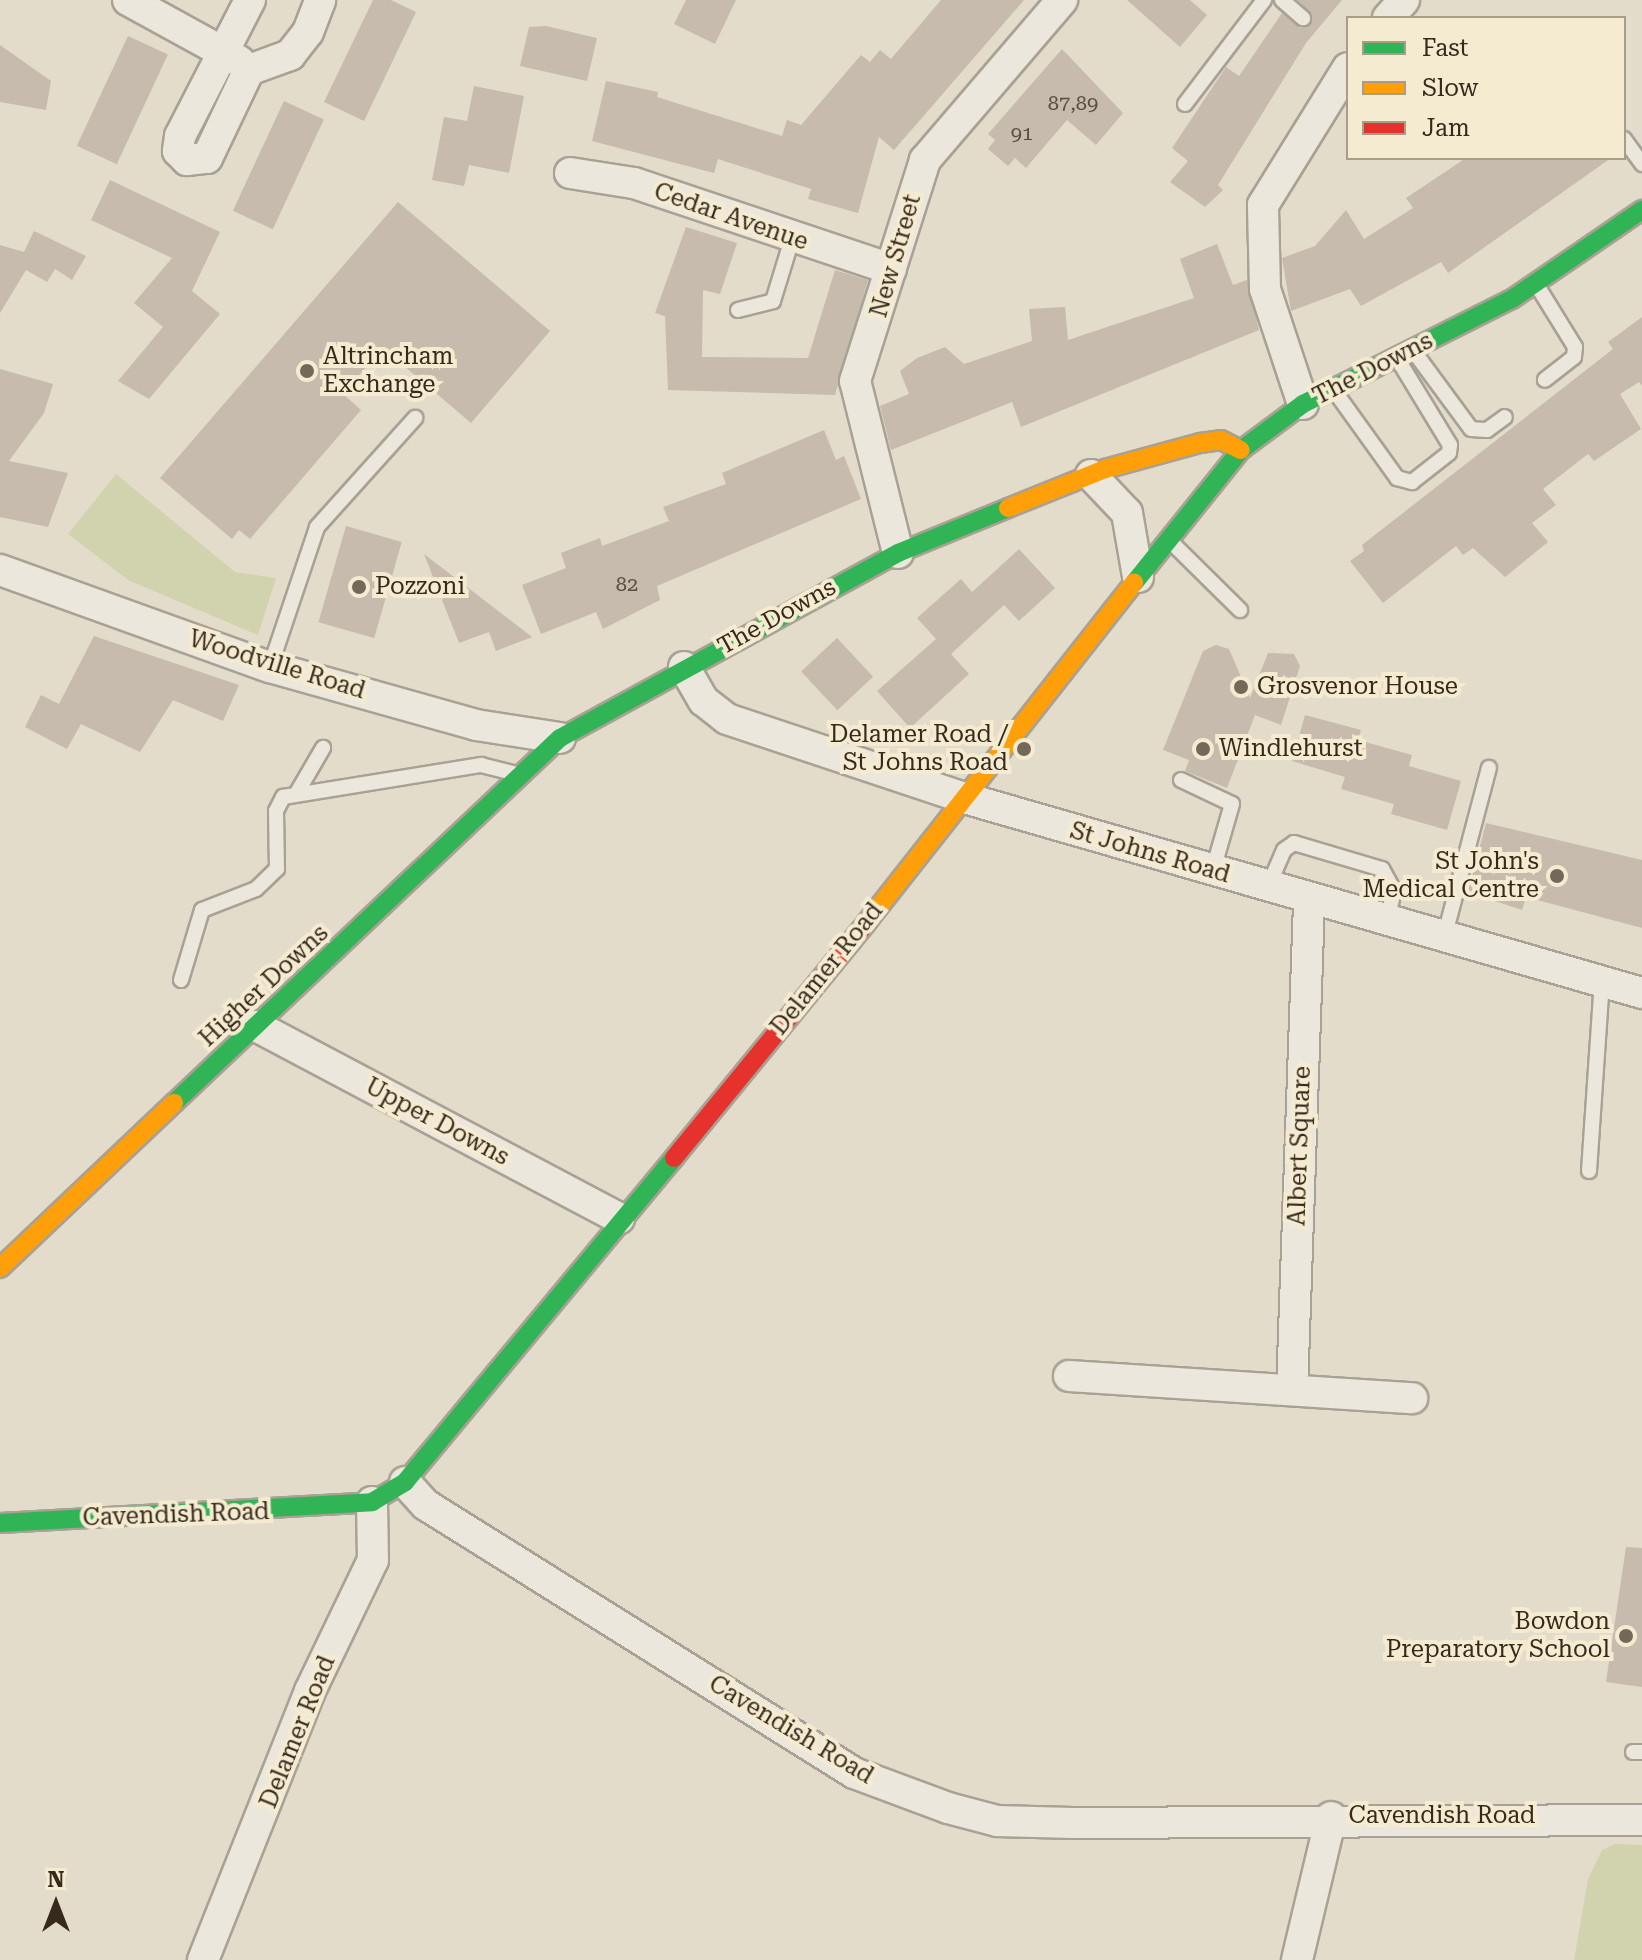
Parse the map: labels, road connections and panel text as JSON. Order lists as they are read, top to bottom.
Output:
{
  "streets": {
    "street": [
      "Cedar Avenue",
      "New Street",
      "The Downs",
      "Woodville Road",
      "St Johns Road",
      "Delamer Road",
      "Higher Downs",
      "Upper Downs",
      "Albert Square",
      "Cavendish Road"
    ]
  },
  "crossings": [
    ["Cedar Avenue", "New Street"],
    ["New Street", "The Downs"],
    ["The Downs", "Woodville Road"],
    ["The Downs", "St Johns Road"],
    ["The Downs", "Delamer Road"],
    ["The Downs", "Higher Downs"],
    ["Woodville Road", "Higher Downs"],
    ["St Johns Road", "Delamer Road"],
    ["St Johns Road", "Albert Square"],
    ["Delamer Road", "Upper Downs"],
    ["Delamer Road", "Cavendish Road"],
    ["Higher Downs", "Upper Downs"]
  ],
  "places": [
    "Altrincham Exchange",
    "Pozzoni",
    "Grosvenor House",
    "Delamer Road / St Johns Road",
    "Windlehurst",
    "St John's Medical Centre",
    "Bowdon Preparatory School"
  ],
  "house_numbers": ["87,89", "91", "82"],
  "legend": ["Fast", "Slow", "Jam"],
  "north": "top"
}
